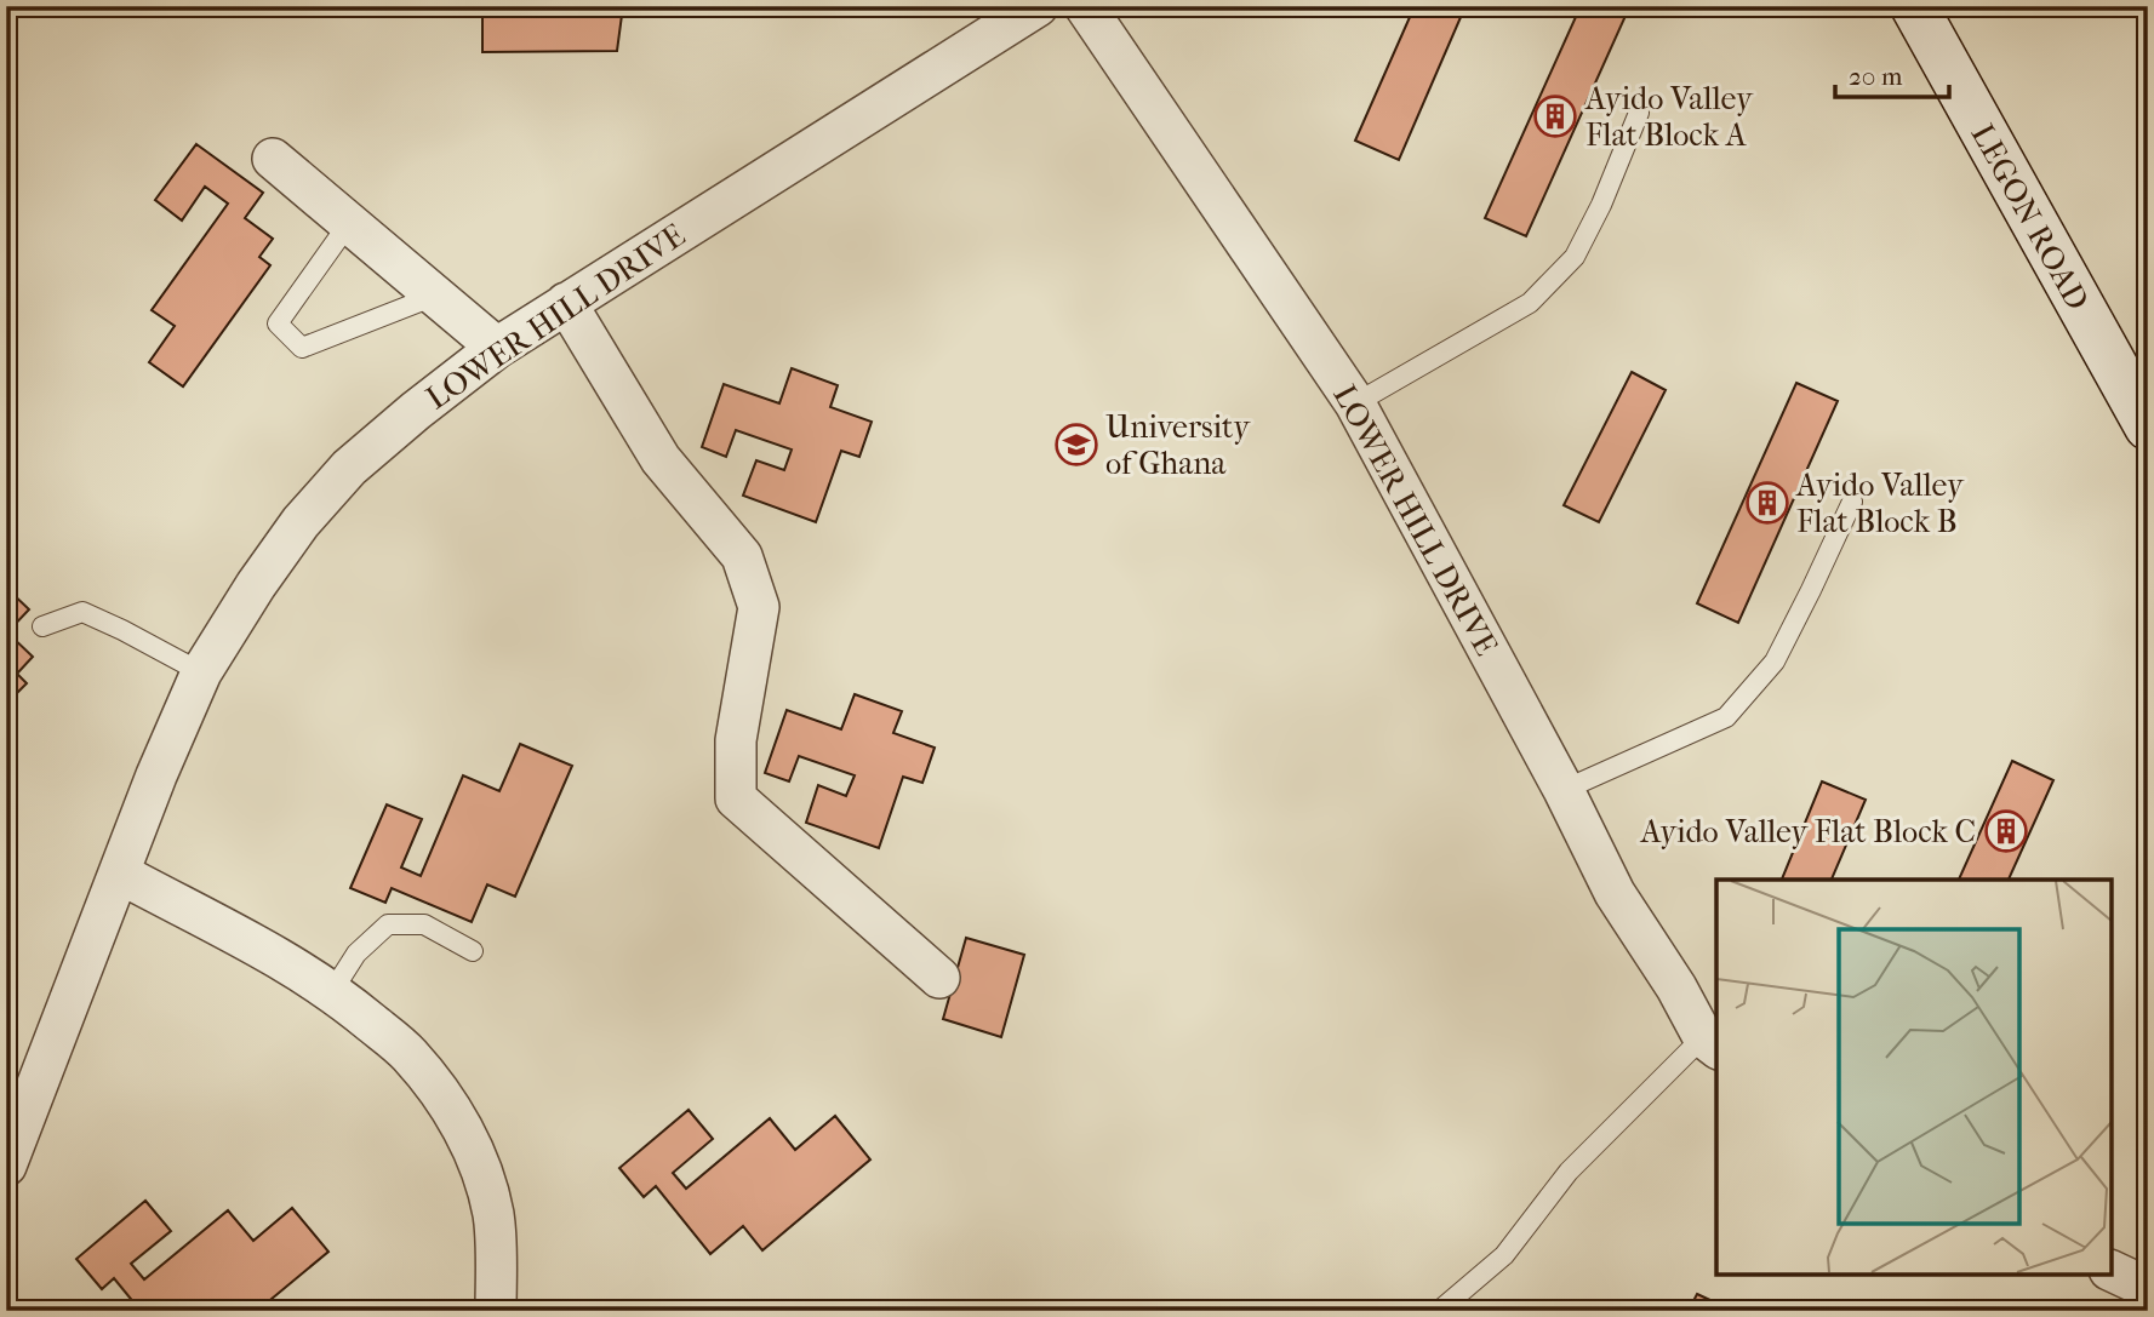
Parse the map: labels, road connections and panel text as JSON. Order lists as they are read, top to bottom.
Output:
{
  "streets": {
    "street": ["LEGON ROAD", "LOWER HILL DRIVE"]
  },
  "places": {
    "building": ["Ayido Valley Flat Block A", "Ayido Valley Flat Block B", "Ayido Valley Flat Block C"],
    "school or university": ["University of Ghana"]
  },
  "scale_bar": "20 m"
}
